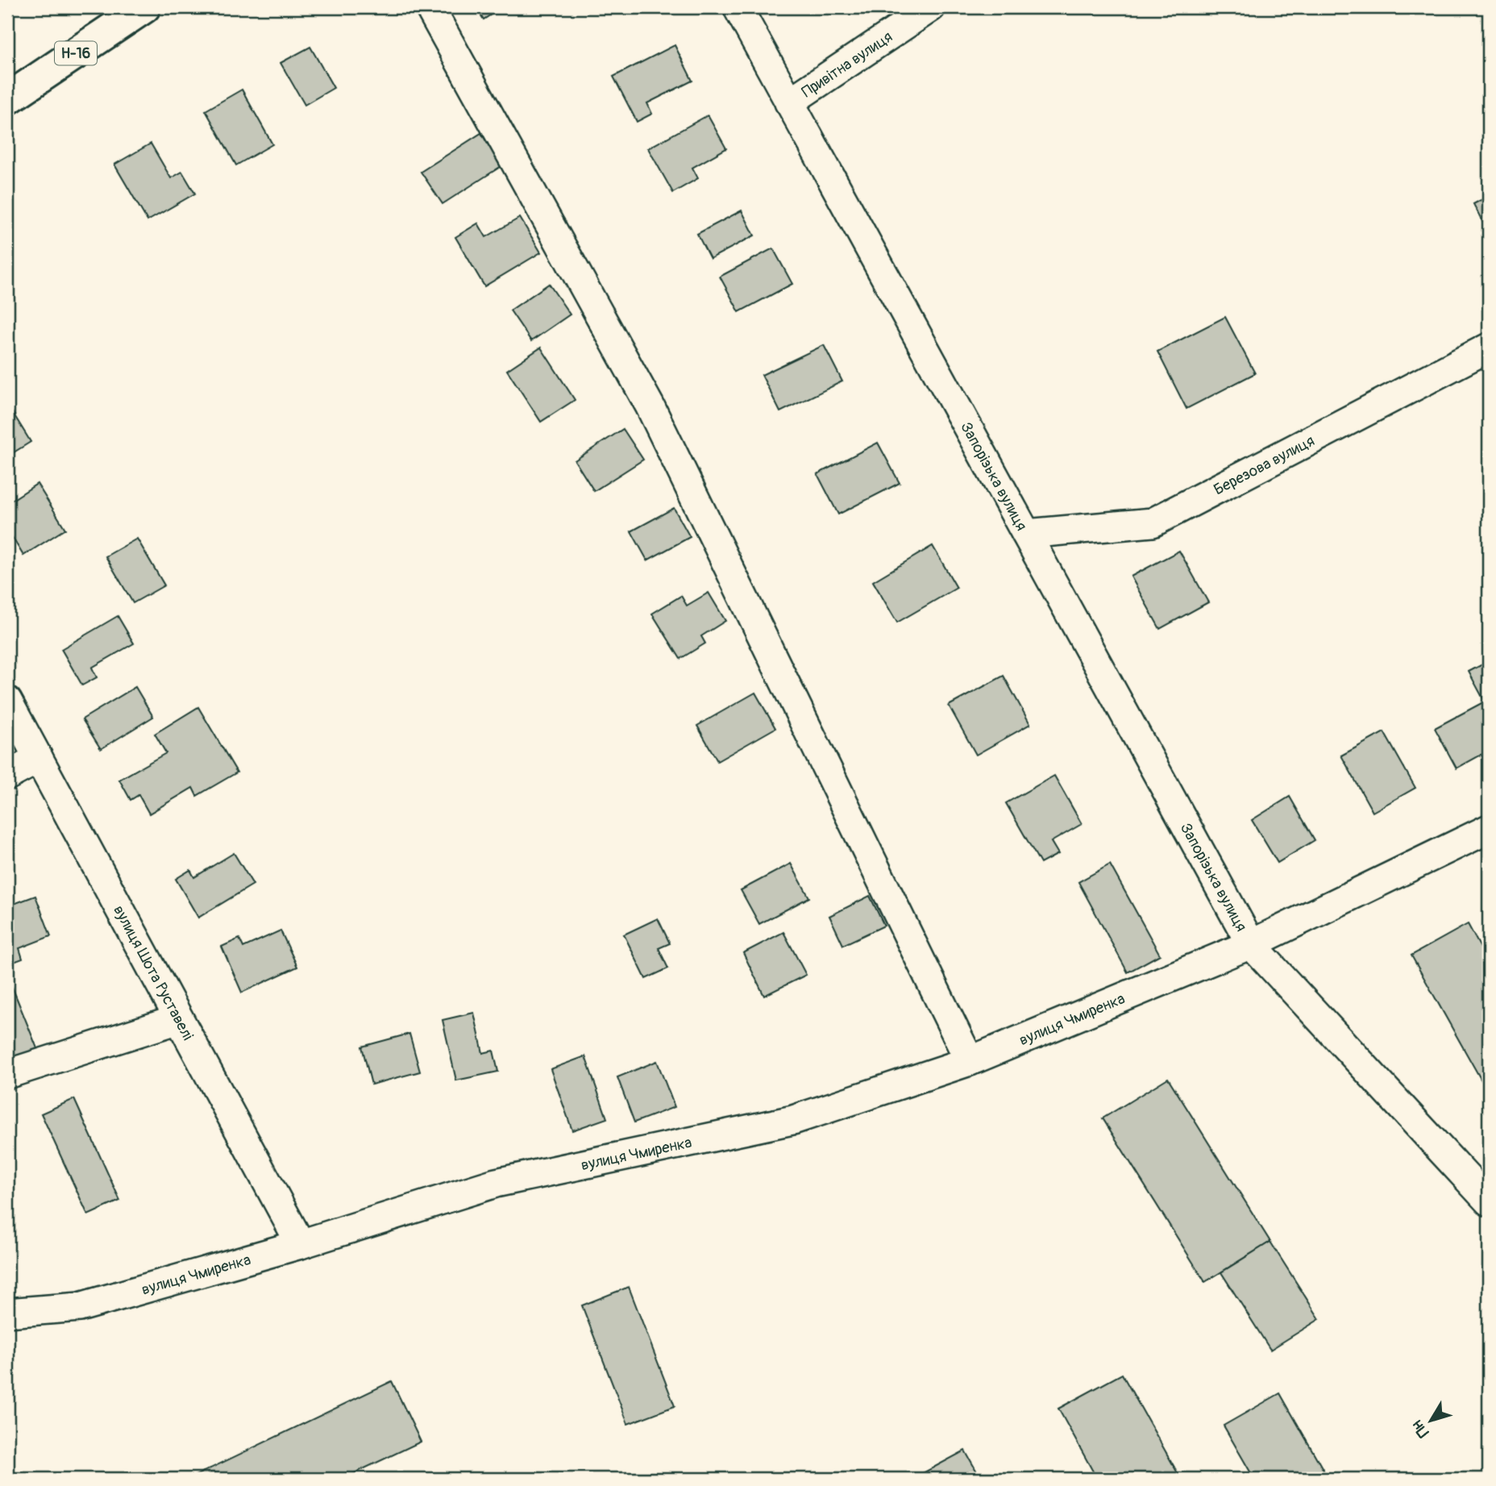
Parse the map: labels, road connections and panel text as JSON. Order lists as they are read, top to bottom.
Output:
{
  "streets": {
    "main road": ["Н-16"],
    "street": [
      "Привітна вулиця",
      "Березова вулиця",
      "Запорізька вулиця",
      "вулиця Шота Руставелі",
      "вулиця Чмиренка"
    ]
  },
  "crossings": [
    ["Привітна вулиця", "Запорізька вулиця"],
    ["Березова вулиця", "Запорізька вулиця"],
    ["Запорізька вулиця", "вулиця Чмиренка"],
    ["вулиця Шота Руставелі", "вулиця Чмиренка"]
  ],
  "north": "bottom left"
}
